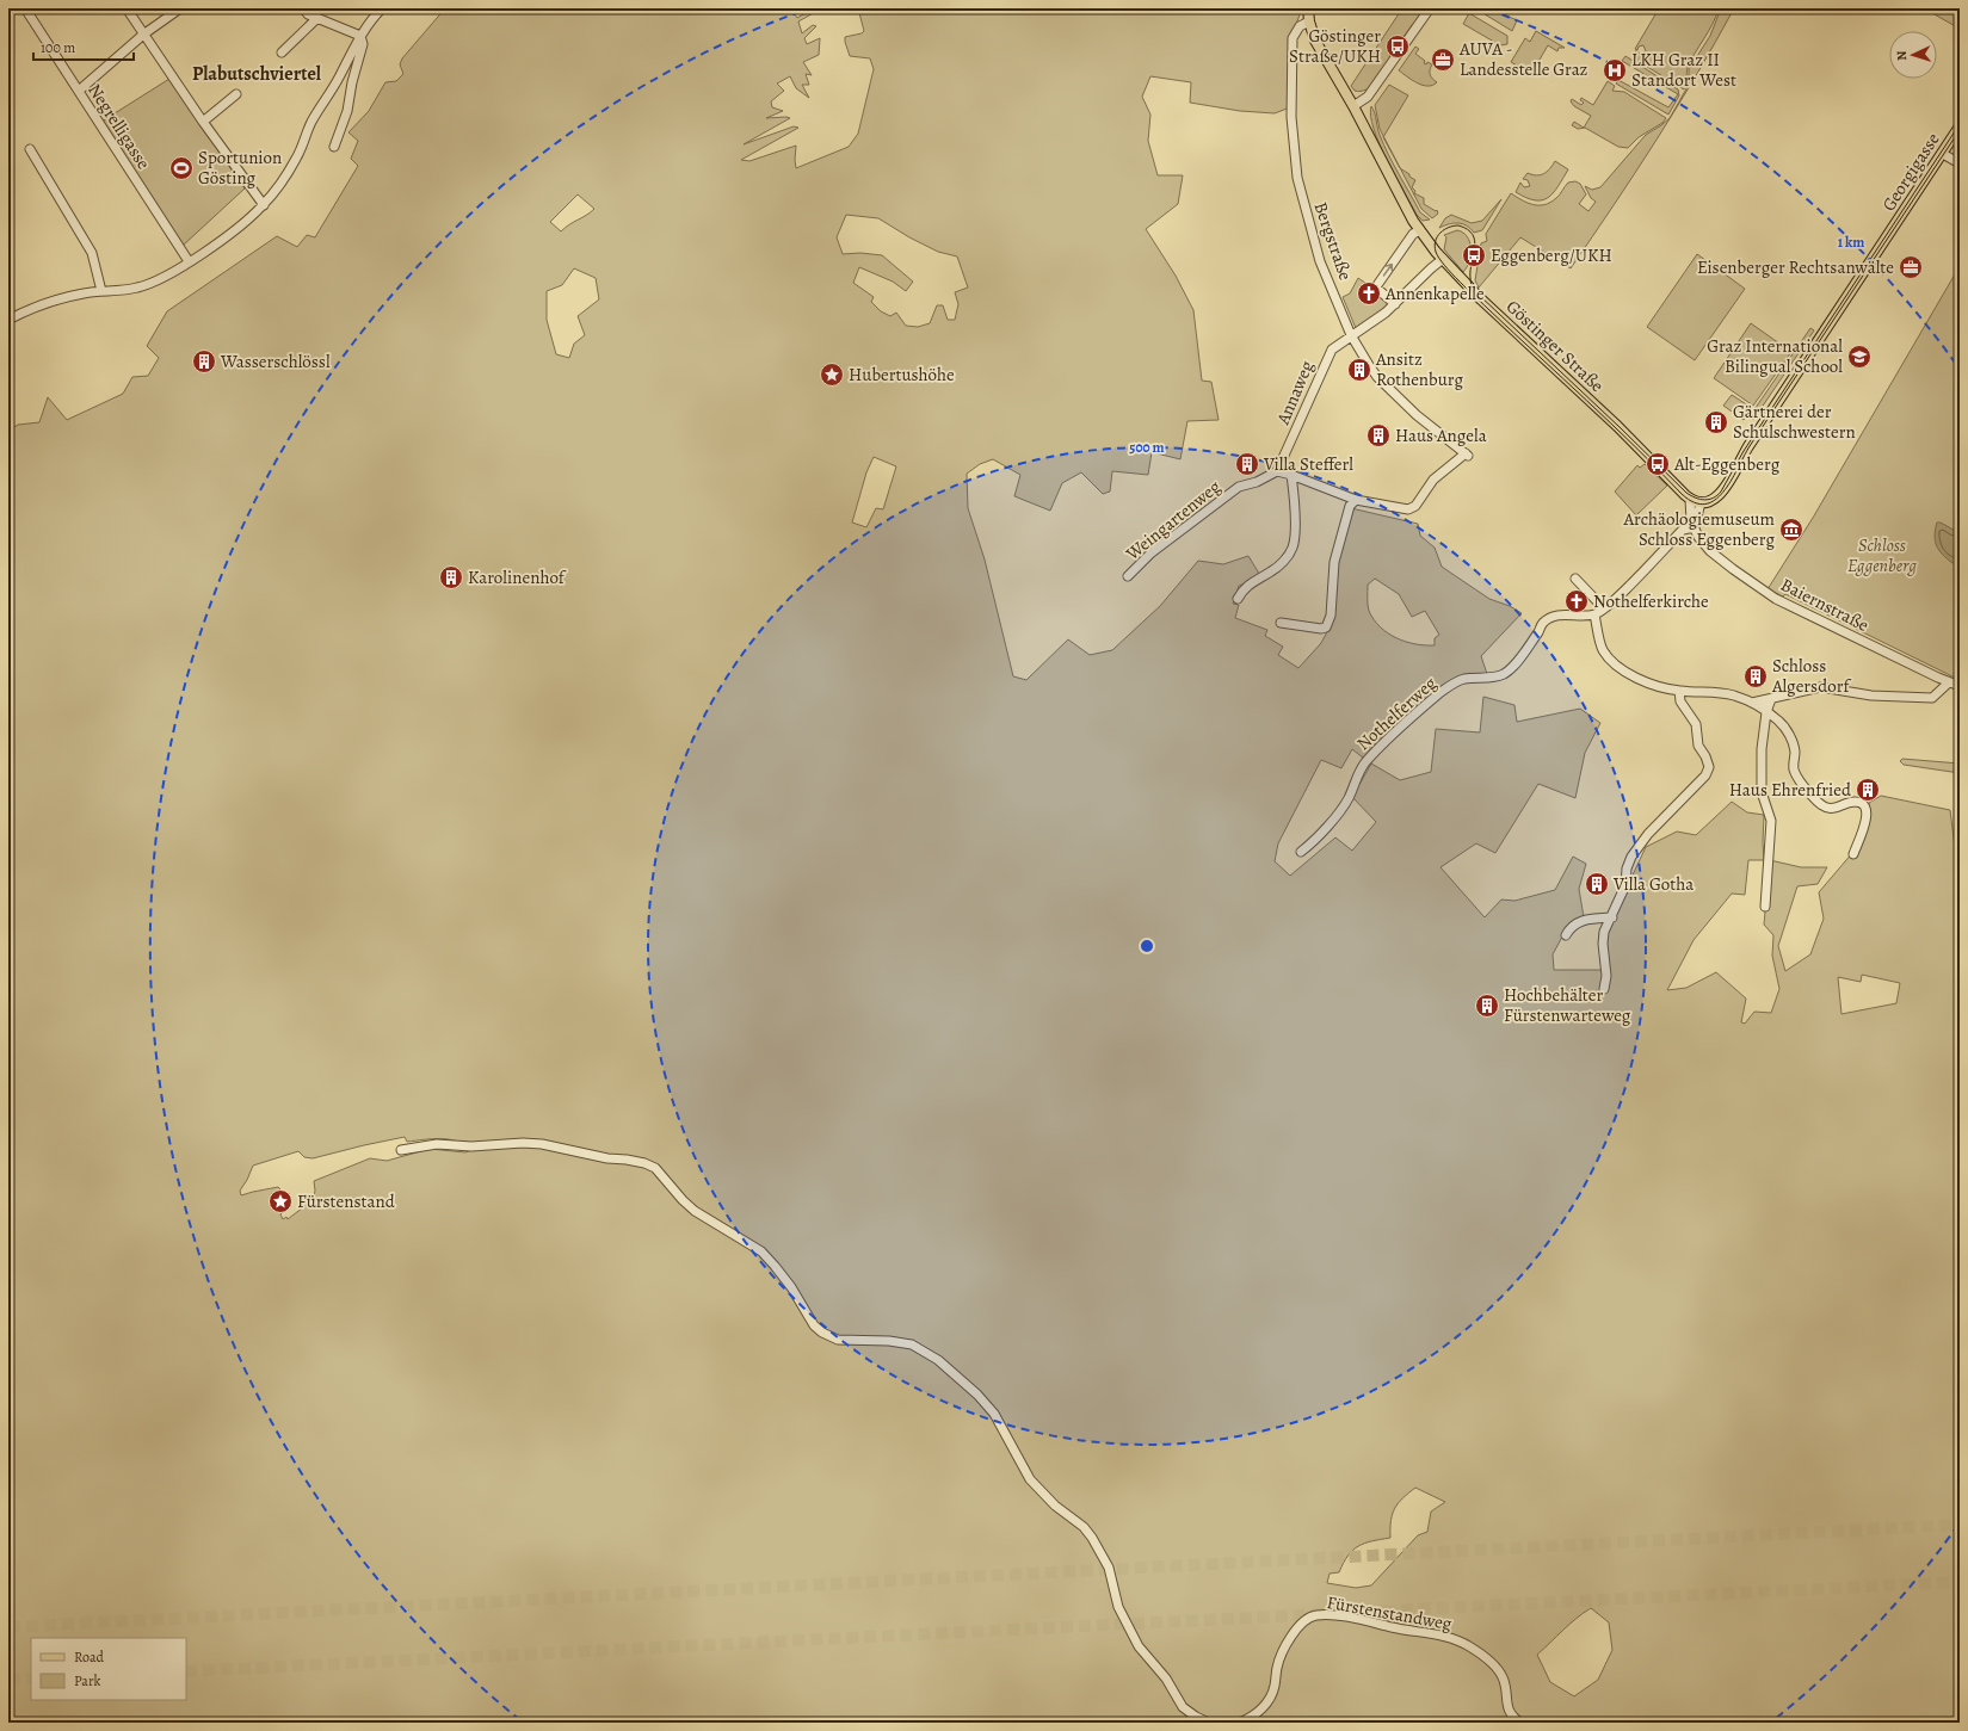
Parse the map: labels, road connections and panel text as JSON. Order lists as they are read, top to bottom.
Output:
{
  "streets": {
    "main road": ["Georgigasse", "Göstinger Straße"],
    "street": [
      "Negrelligasse",
      "Bergstraße",
      "Annaweg",
      "Weingartenweg",
      "Baiernstraße",
      "Nothelferweg",
      "Fürstenstandweg"
    ]
  },
  "crossings": [
    ["Bergstraße", "Göstinger Straße"],
    ["Bergstraße", "Annaweg"],
    ["Göstinger Straße", "Annaweg"],
    ["Göstinger Straße", "Baiernstraße"],
    ["Annaweg", "Weingartenweg"],
    ["Baiernstraße", "Nothelferweg"]
  ],
  "districts": ["Plabutschviertel"],
  "parks": ["Schloss Eggenberg"],
  "places": {
    "bus stop": ["Göstinger Straße/UKH", "Eggenberg/UKH", "Alt-Eggenberg"],
    "office": ["AUVA - Landesstelle Graz", "Eisenberger Rechtsanwälte"],
    "hospital": ["LKH Graz II Standort West"],
    "sports": ["Sportunion Gösting"],
    "church": ["Annenkapelle", "Nothelferkirche"],
    "school or university": ["Graz International Bilingual School"],
    "building": [
      "Wasserschlössl",
      "Ansitz Rothenburg",
      "Gärtnerei der Schulschwestern",
      "Haus Angela",
      "Villa Stefferl",
      "Karolinenhof",
      "Schloss Algersdorf",
      "Haus Ehrenfried",
      "Villa Gotha",
      "Hochbehälter Fürstenwarteweg"
    ],
    "place": ["Hubertushöhe", "Fürstenstand"],
    "museum": ["Archäologiemuseum Schloss Eggenberg"]
  },
  "legend": ["Road", "Park"],
  "scale_bar": "100 m",
  "north": "left",
  "rings": ["1 km", "500 m"]
}
